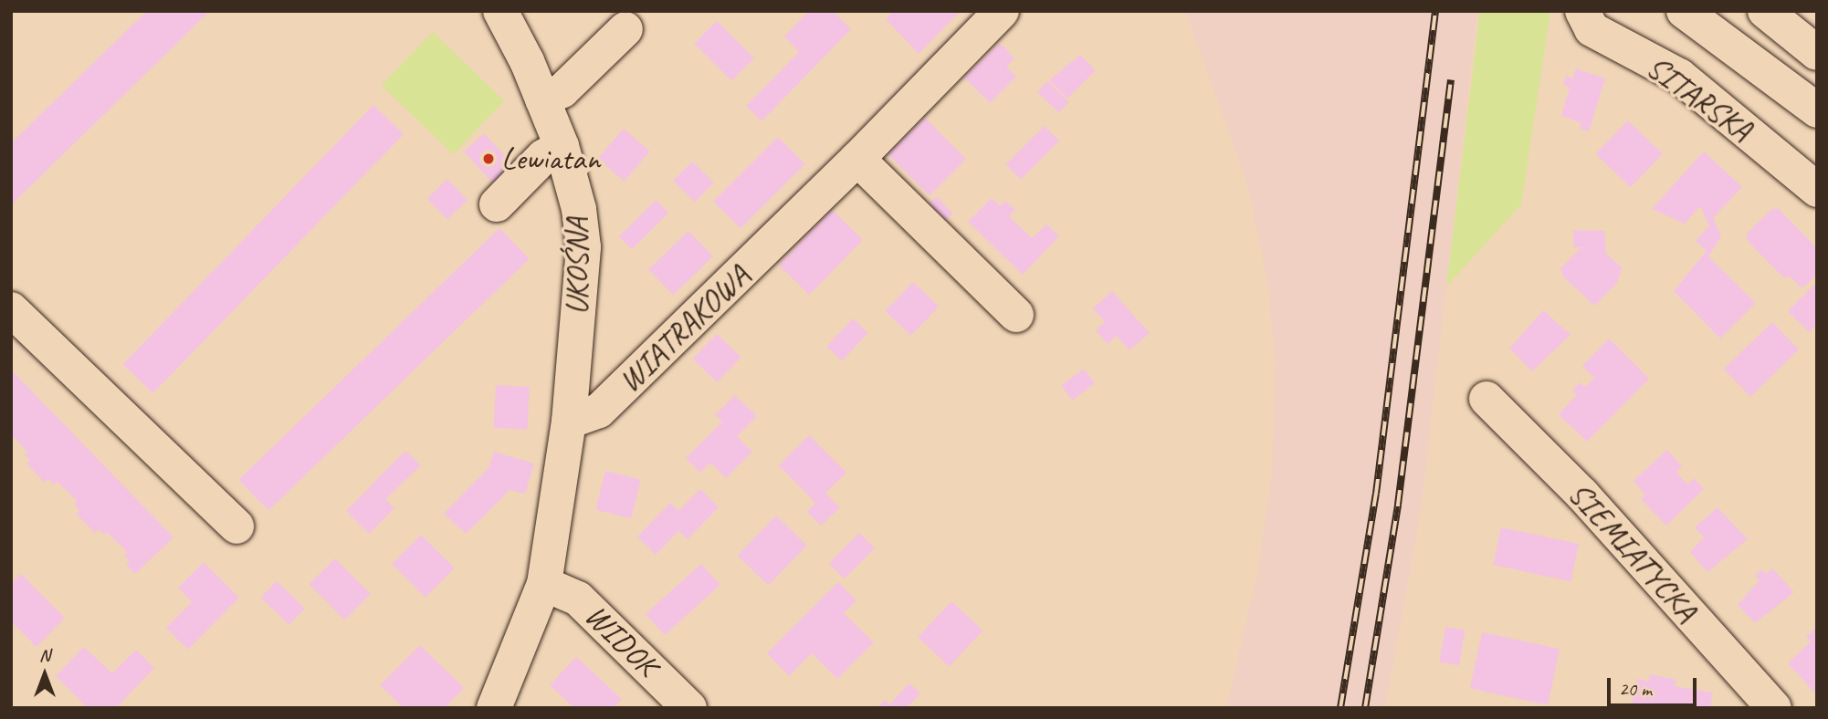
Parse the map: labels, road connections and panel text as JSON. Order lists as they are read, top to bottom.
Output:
{
  "streets": {
    "street": [
      "SITARSKA",
      "UKOŚNA",
      "WIATRAKOWA",
      "SIEMIATYCKA",
      "WIDOK"
    ]
  },
  "crossings": [
    ["UKOŚNA", "WIATRAKOWA"]
  ],
  "places": ["Lewiatan"],
  "scale_bar": "20 m",
  "north": "top"
}
